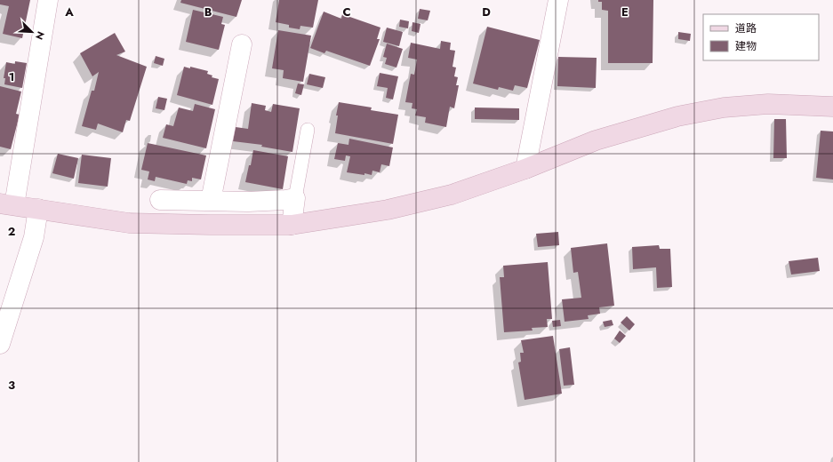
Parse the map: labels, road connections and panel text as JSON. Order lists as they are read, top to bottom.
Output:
{
  "legend": ["道路", "建物"],
  "north": "bottom right",
  "grid": {
    "columns": [
      "A",
      "B",
      "C",
      "D",
      "E"
    ],
    "rows": ["1", "2", "3"]
  }
}
